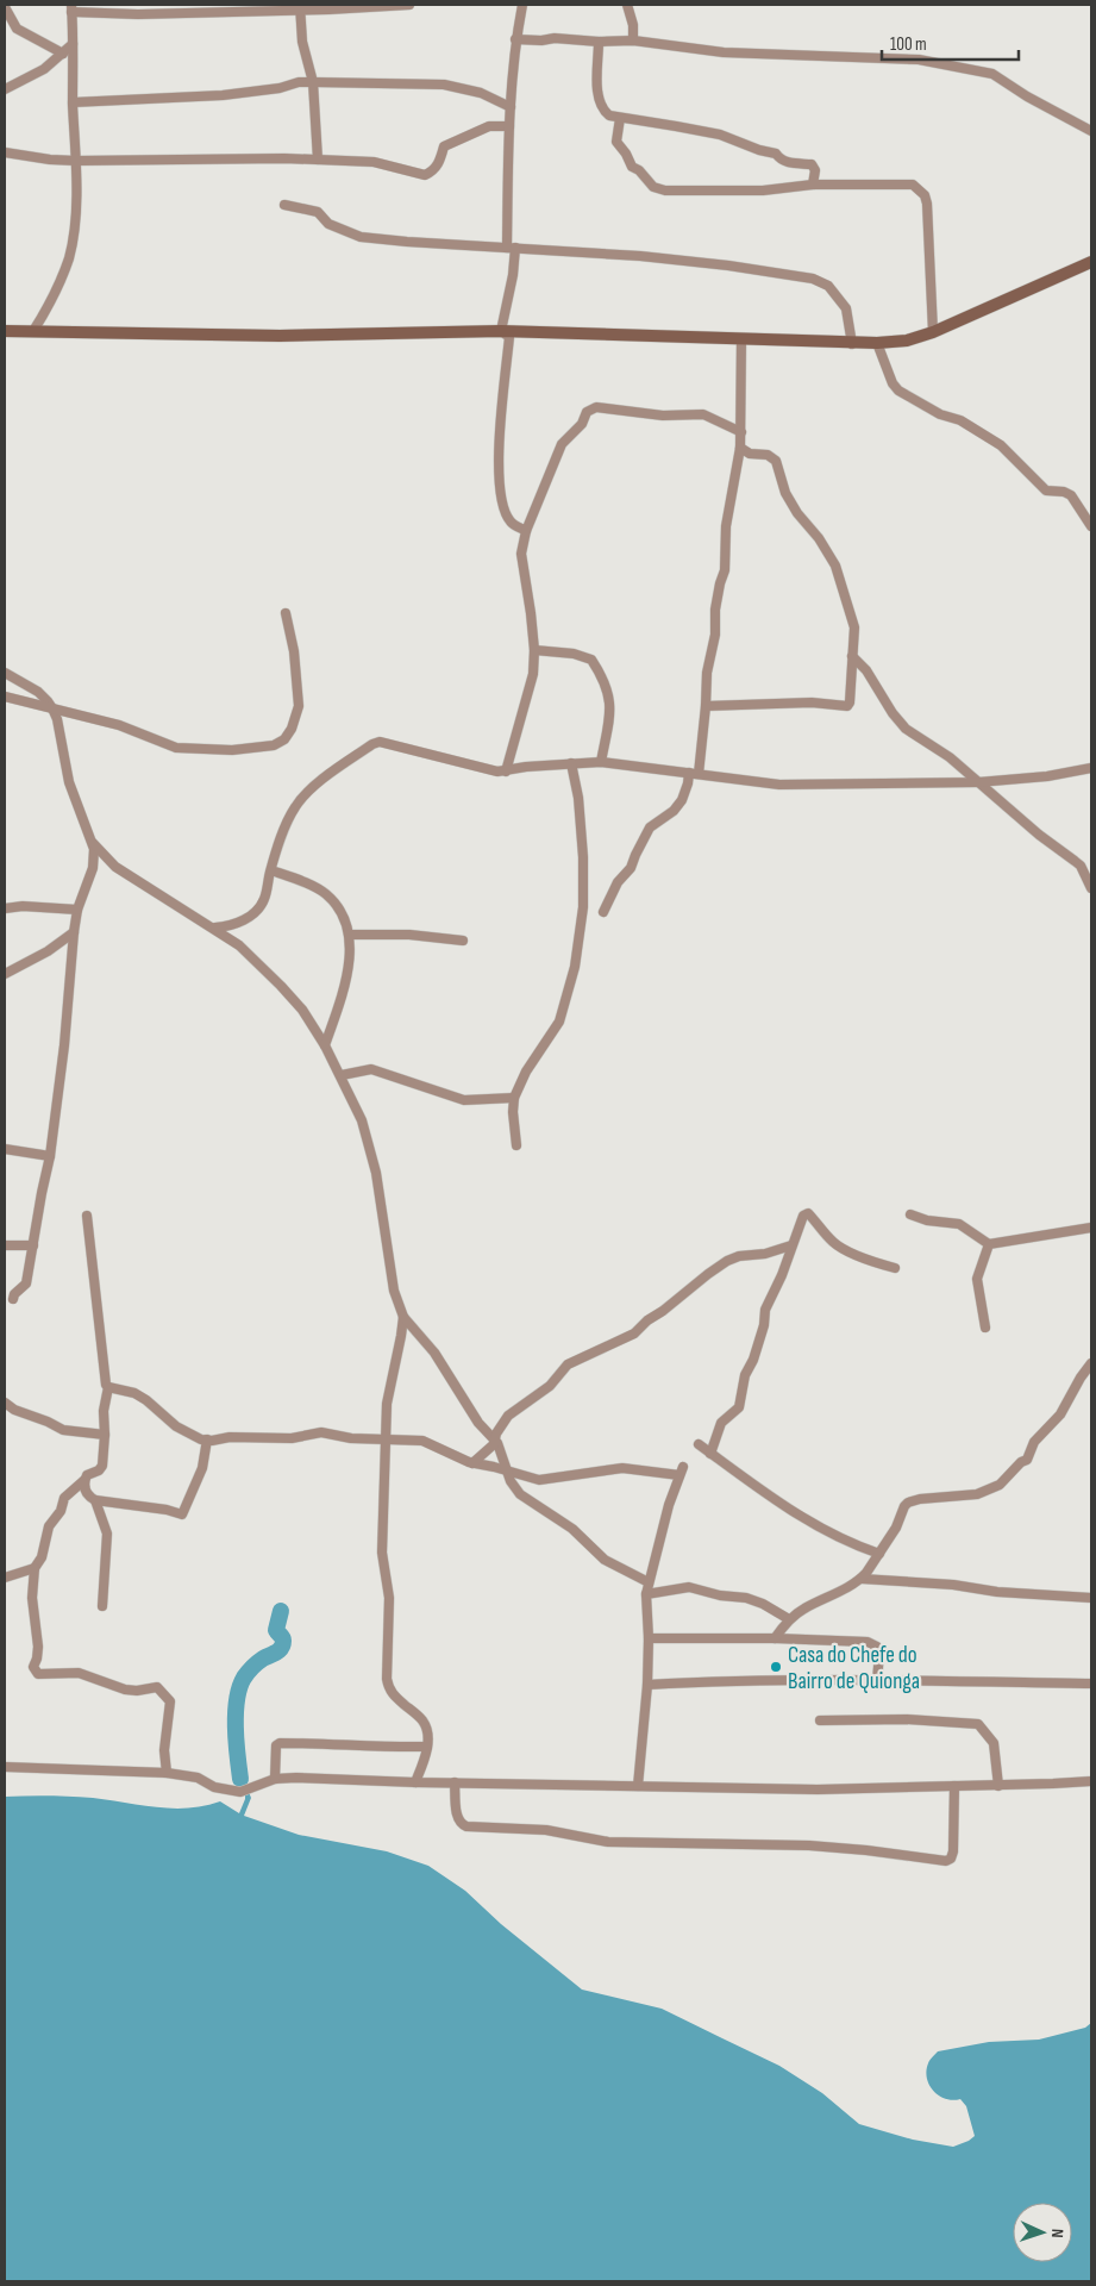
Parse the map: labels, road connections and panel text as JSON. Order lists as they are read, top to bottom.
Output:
{
  "places": ["Casa do Chefe do Bairro de Quionga"],
  "scale_bar": "100 m",
  "north": "right"
}
